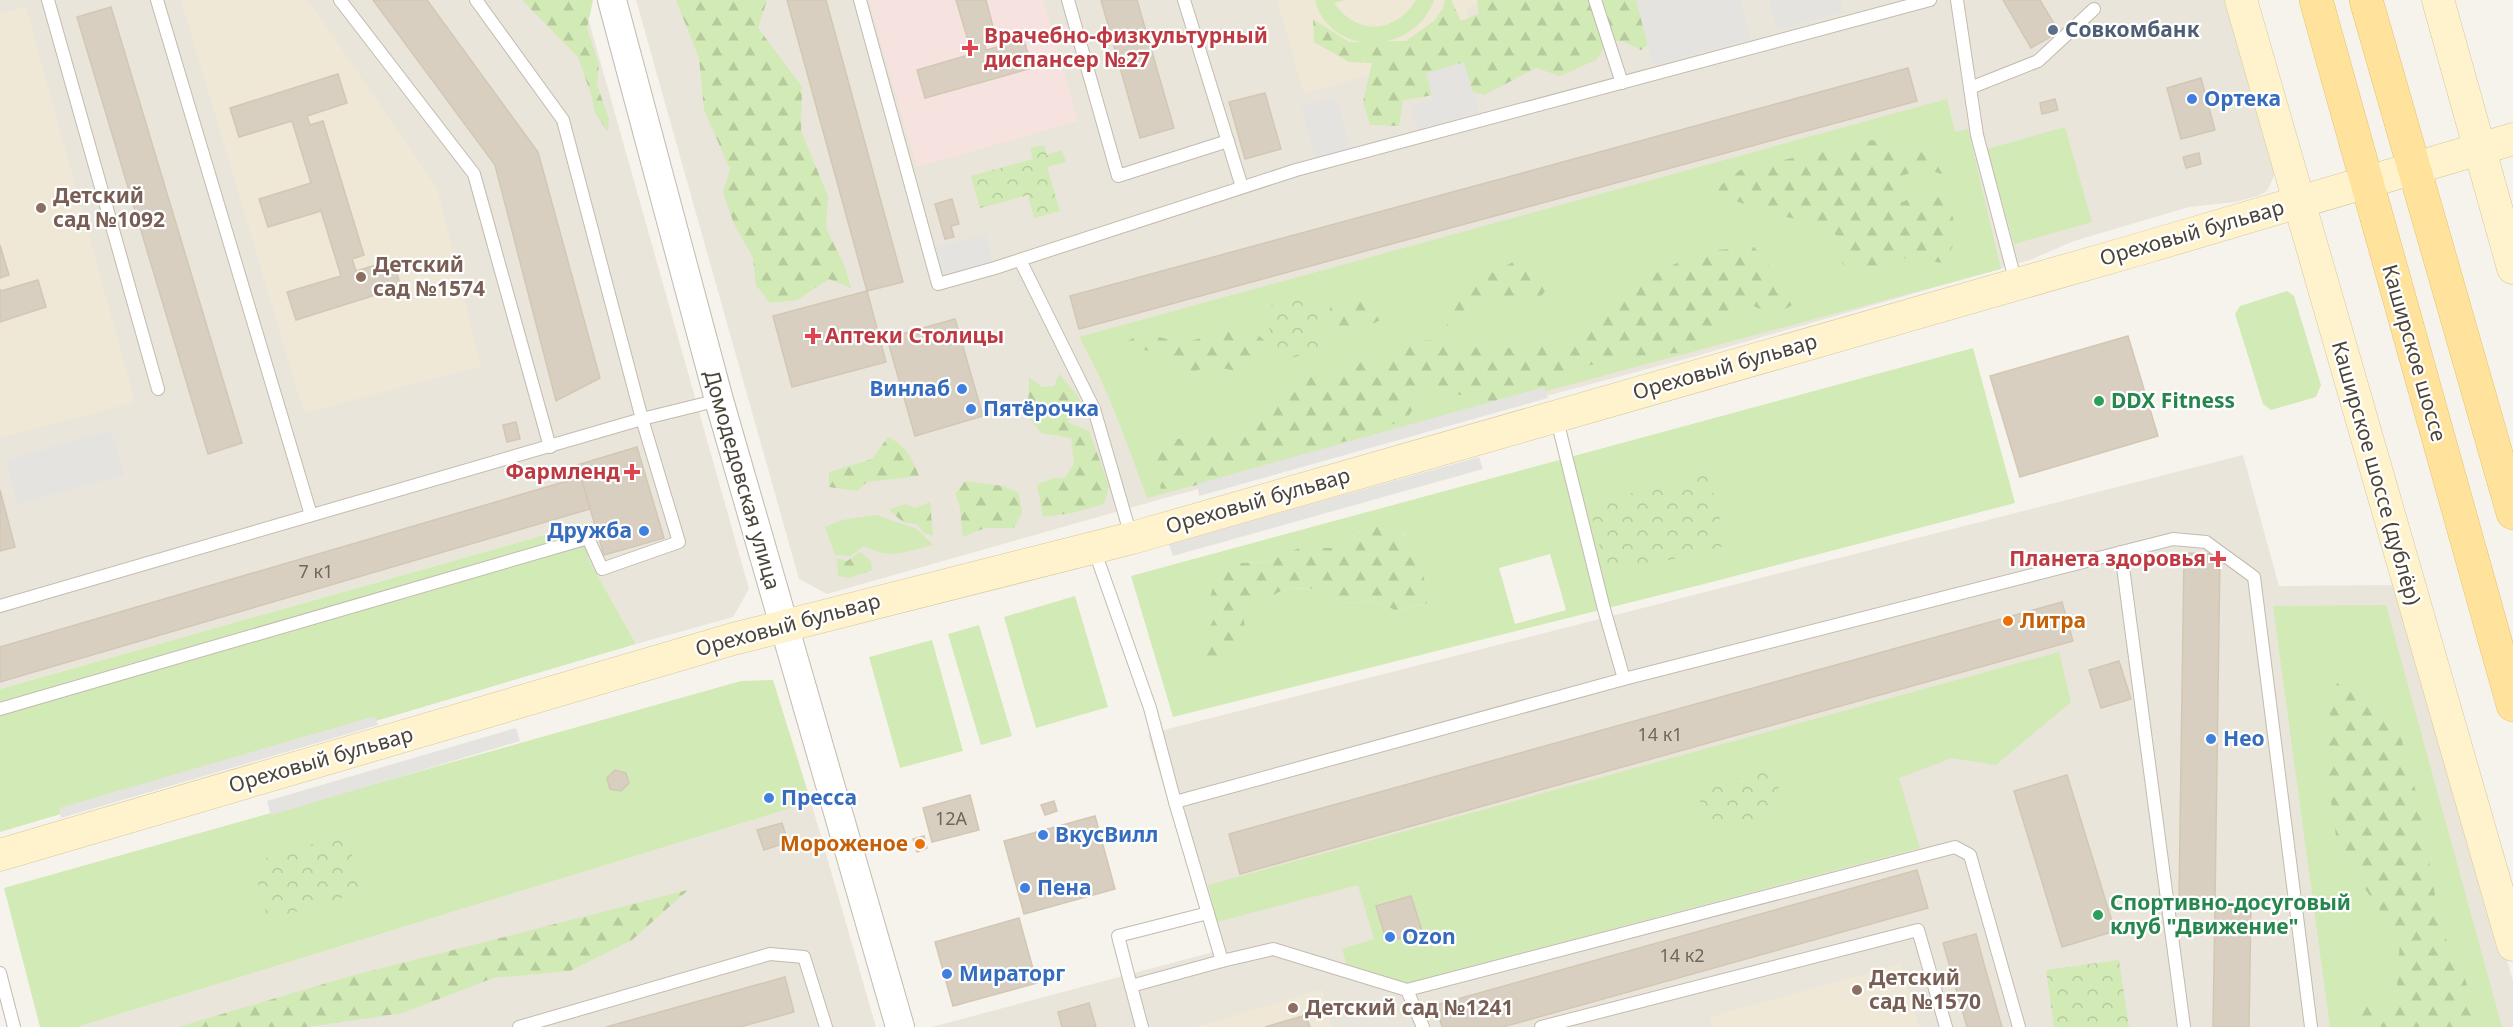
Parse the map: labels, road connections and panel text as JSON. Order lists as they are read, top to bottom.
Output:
{
  "streets": {
    "main road": ["Ореховый бульвар", "Каширское шоссе", "Каширское шоссе (дублёр)"],
    "street": ["Домодедовская улица"]
  },
  "crossings": [
    ["Ореховый бульвар", "Каширское шоссе"],
    ["Ореховый бульвар", "Каширское шоссе (дублёр)"],
    ["Ореховый бульвар", "Домодедовская улица"]
  ],
  "places": {
    "other": [
      "Совкомбанк",
      "Ортека",
      "Детский сад №1092",
      "Детский сад №1574",
      "Винлаб",
      "DDX Fitness",
      "Пятёрочка",
      "Дружба",
      "Литра",
      "Нео",
      "Пресса",
      "ВкусВилл",
      "Мороженое",
      "Пена",
      "Спортивно-досуговый клуб \"Движение\"",
      "Ozon",
      "Мираторг",
      "Детский сад №1570",
      "Детский сад №1241"
    ],
    "health": [
      "Врачебно-физкультурный диспансер №27",
      "Аптеки Столицы",
      "Фармленд",
      "Планета здоровья"
    ]
  },
  "house_numbers": [
    "7 к1",
    "14 к1",
    "12А",
    "14 к2"
  ]
}
